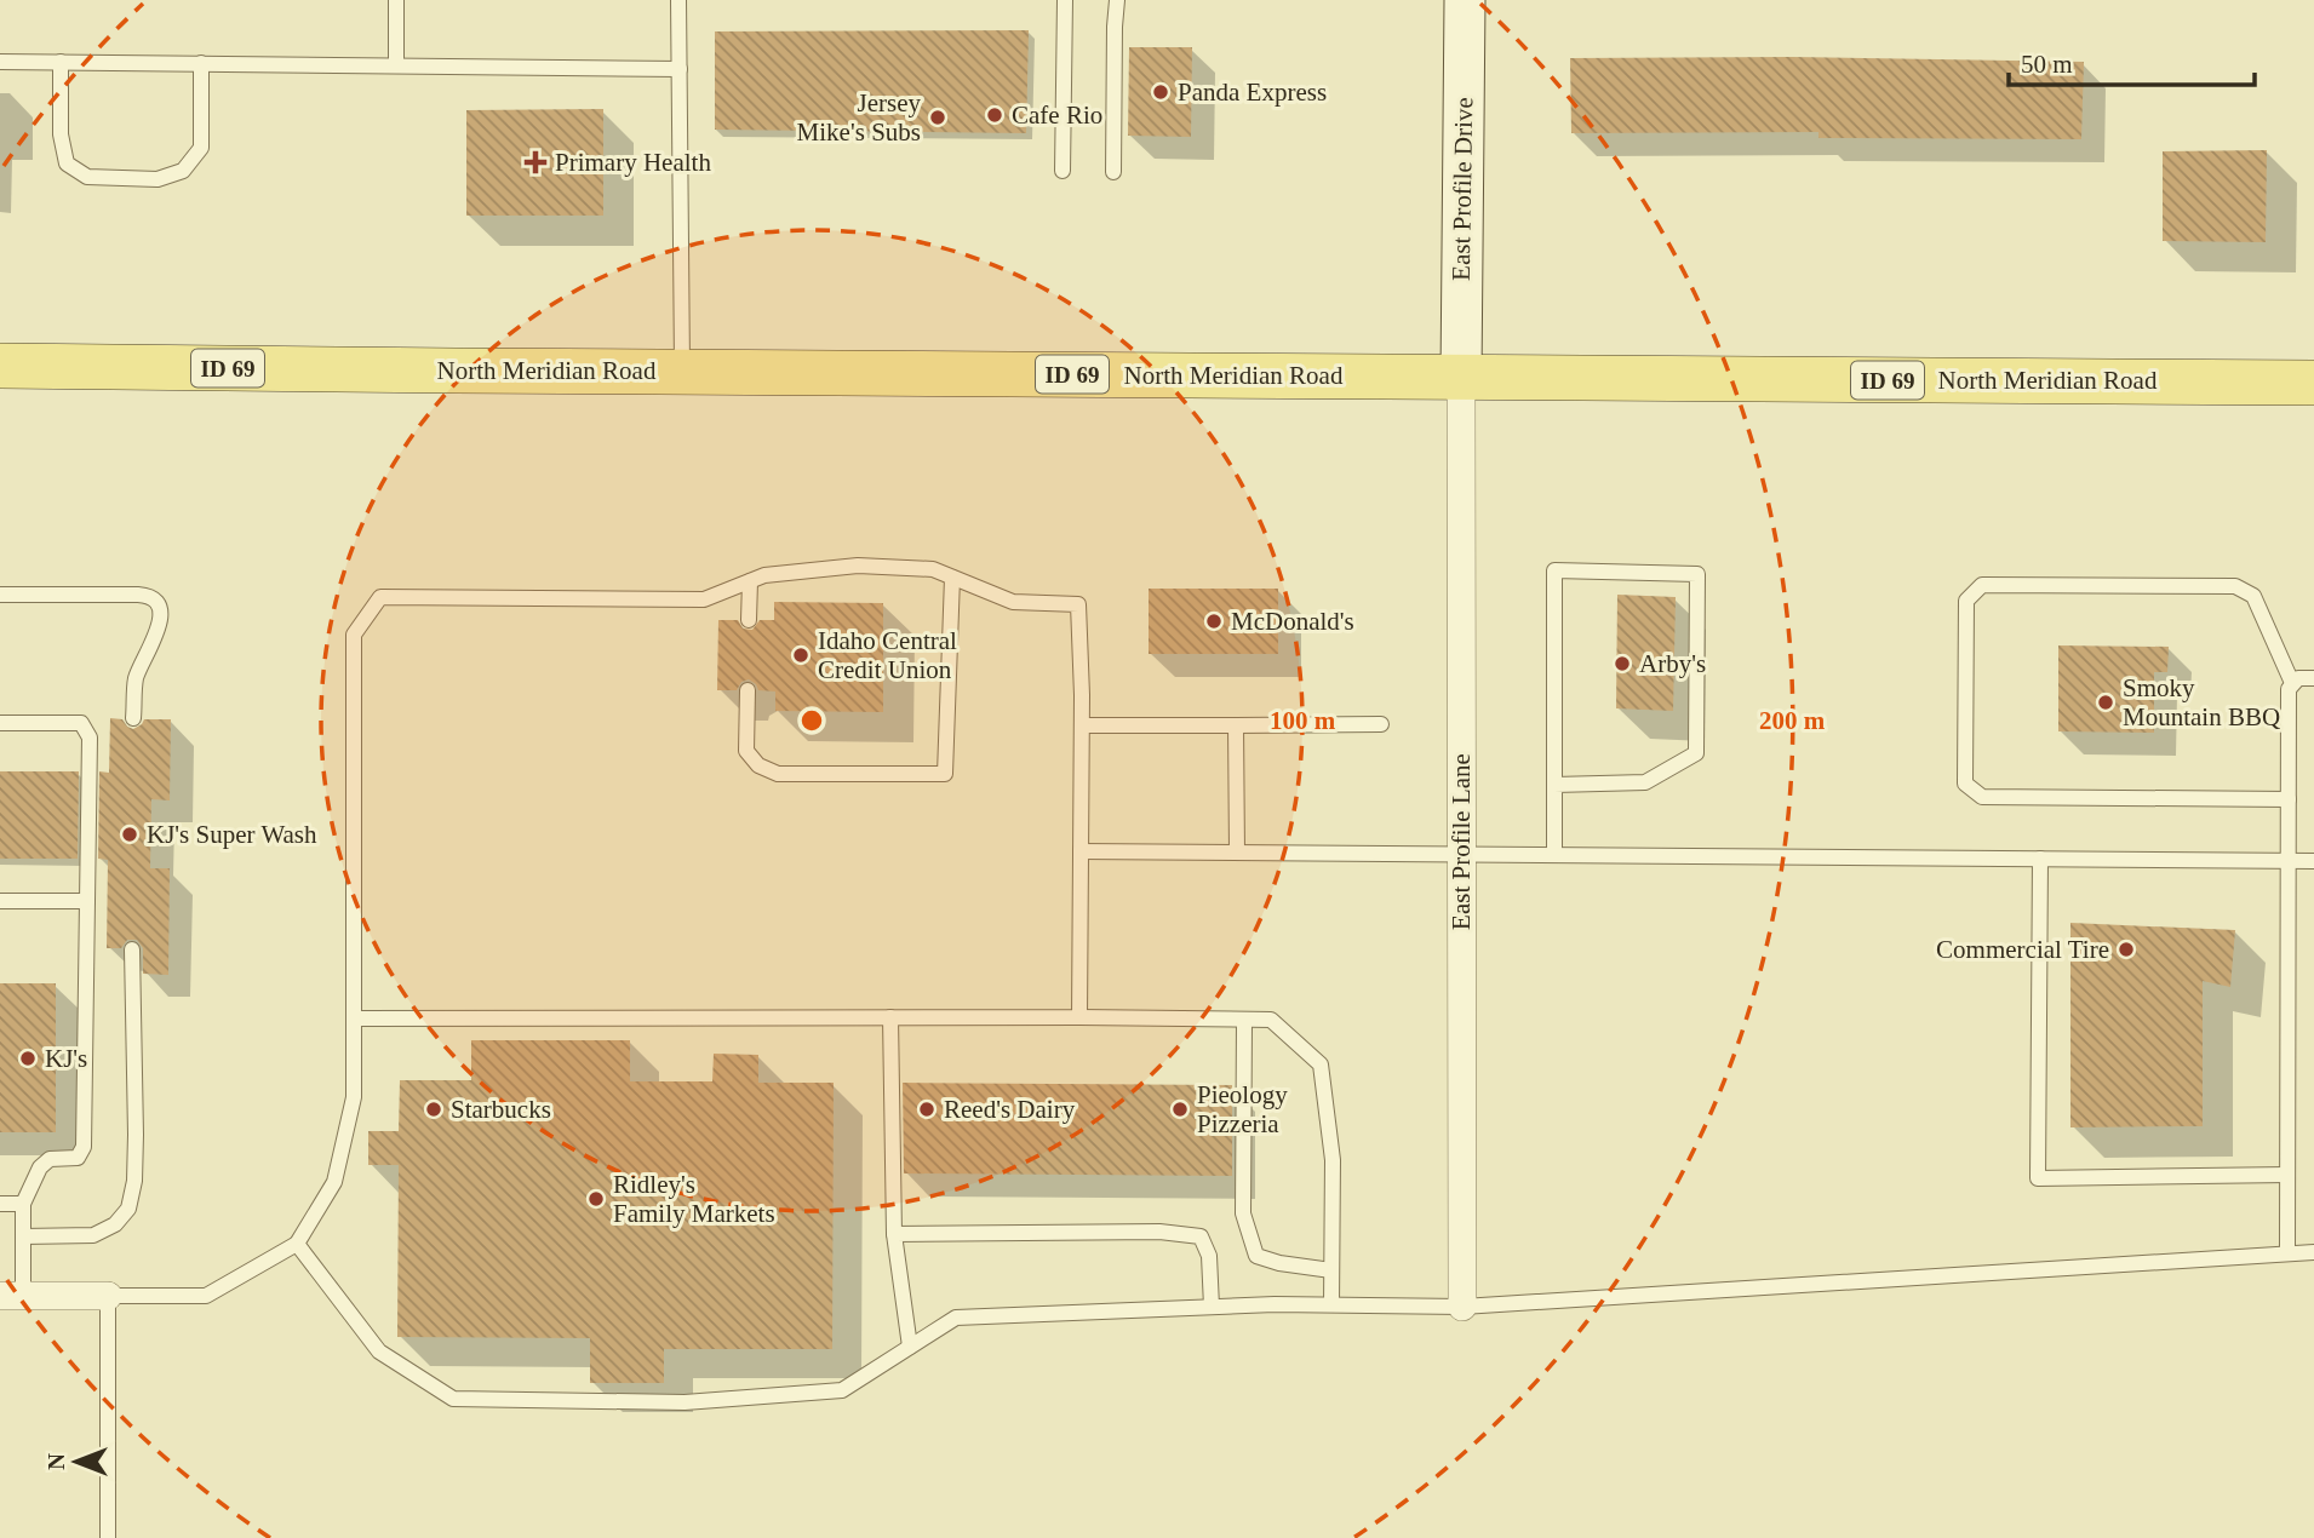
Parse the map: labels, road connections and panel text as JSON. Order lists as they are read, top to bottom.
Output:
{
  "streets": {
    "main road": ["ID 69", "North Meridian Road"],
    "street": ["East Profile Drive", "East Profile Lane"]
  },
  "crossings": [
    ["East Profile Drive", "North Meridian Road"],
    ["East Profile Drive", "East Profile Lane"],
    ["North Meridian Road", "East Profile Lane"]
  ],
  "places": {
    "other": [
      "Panda Express",
      "Cafe Rio",
      "Jersey Mike's Subs",
      "McDonald's",
      "Idaho Central Credit Union",
      "Arby's",
      "Smoky Mountain BBQ",
      "KJ's Super Wash",
      "Commercial Tire",
      "KJ's",
      "Starbucks",
      "Reed's Dairy",
      "Pieology Pizzeria",
      "Ridley's Family Markets"
    ],
    "health": ["Primary Health"]
  },
  "scale_bar": "50 m",
  "north": "left",
  "rings": ["100 m", "200 m"]
}
